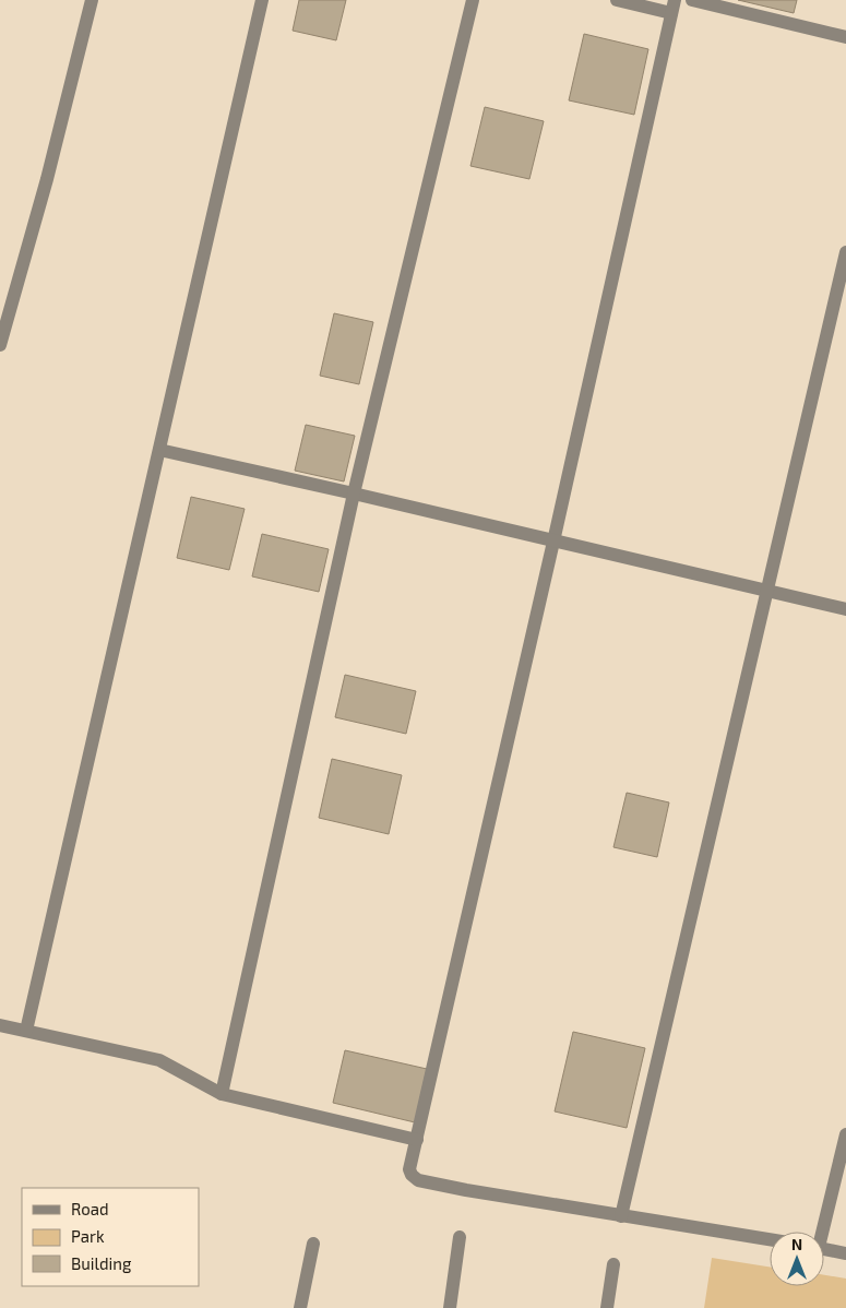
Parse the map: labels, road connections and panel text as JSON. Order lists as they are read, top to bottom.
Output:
{
  "legend": ["Road", "Park", "Building"],
  "north": "top"
}
